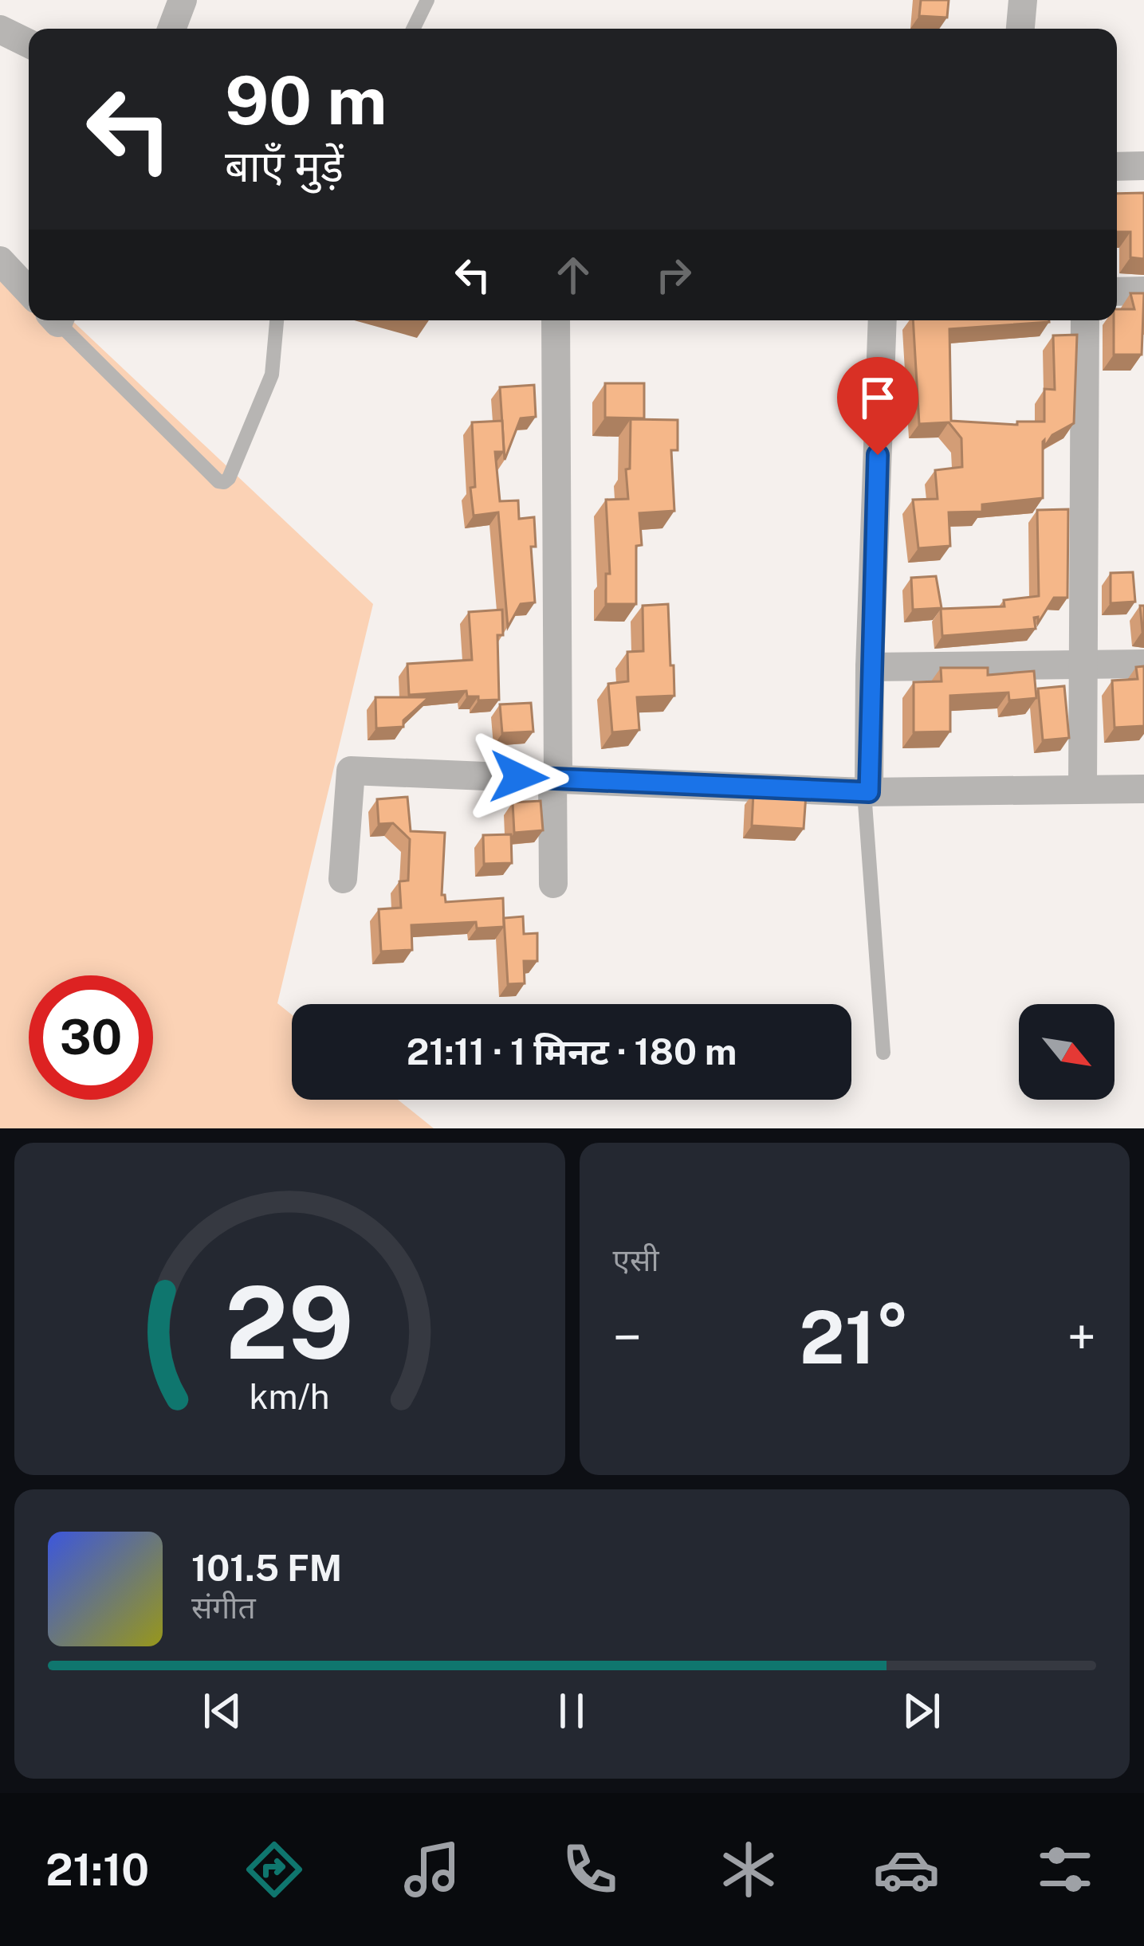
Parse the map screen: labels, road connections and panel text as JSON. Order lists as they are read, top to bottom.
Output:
{
  "north": "bottom right",
  "page": {
    "turn": ["90 m", "बाएँ मुड़ें"],
    "limit": "30",
    "trip": "21:11 · 1 मिनट · 180 m",
    "tile": "एसी",
    "heat": ["−", "21°", "+"],
    "song": ["101.5 FM", "संगीत"],
    "tabs": "21:10",
    "gauge": ["29", "km/h"]
  }
}
